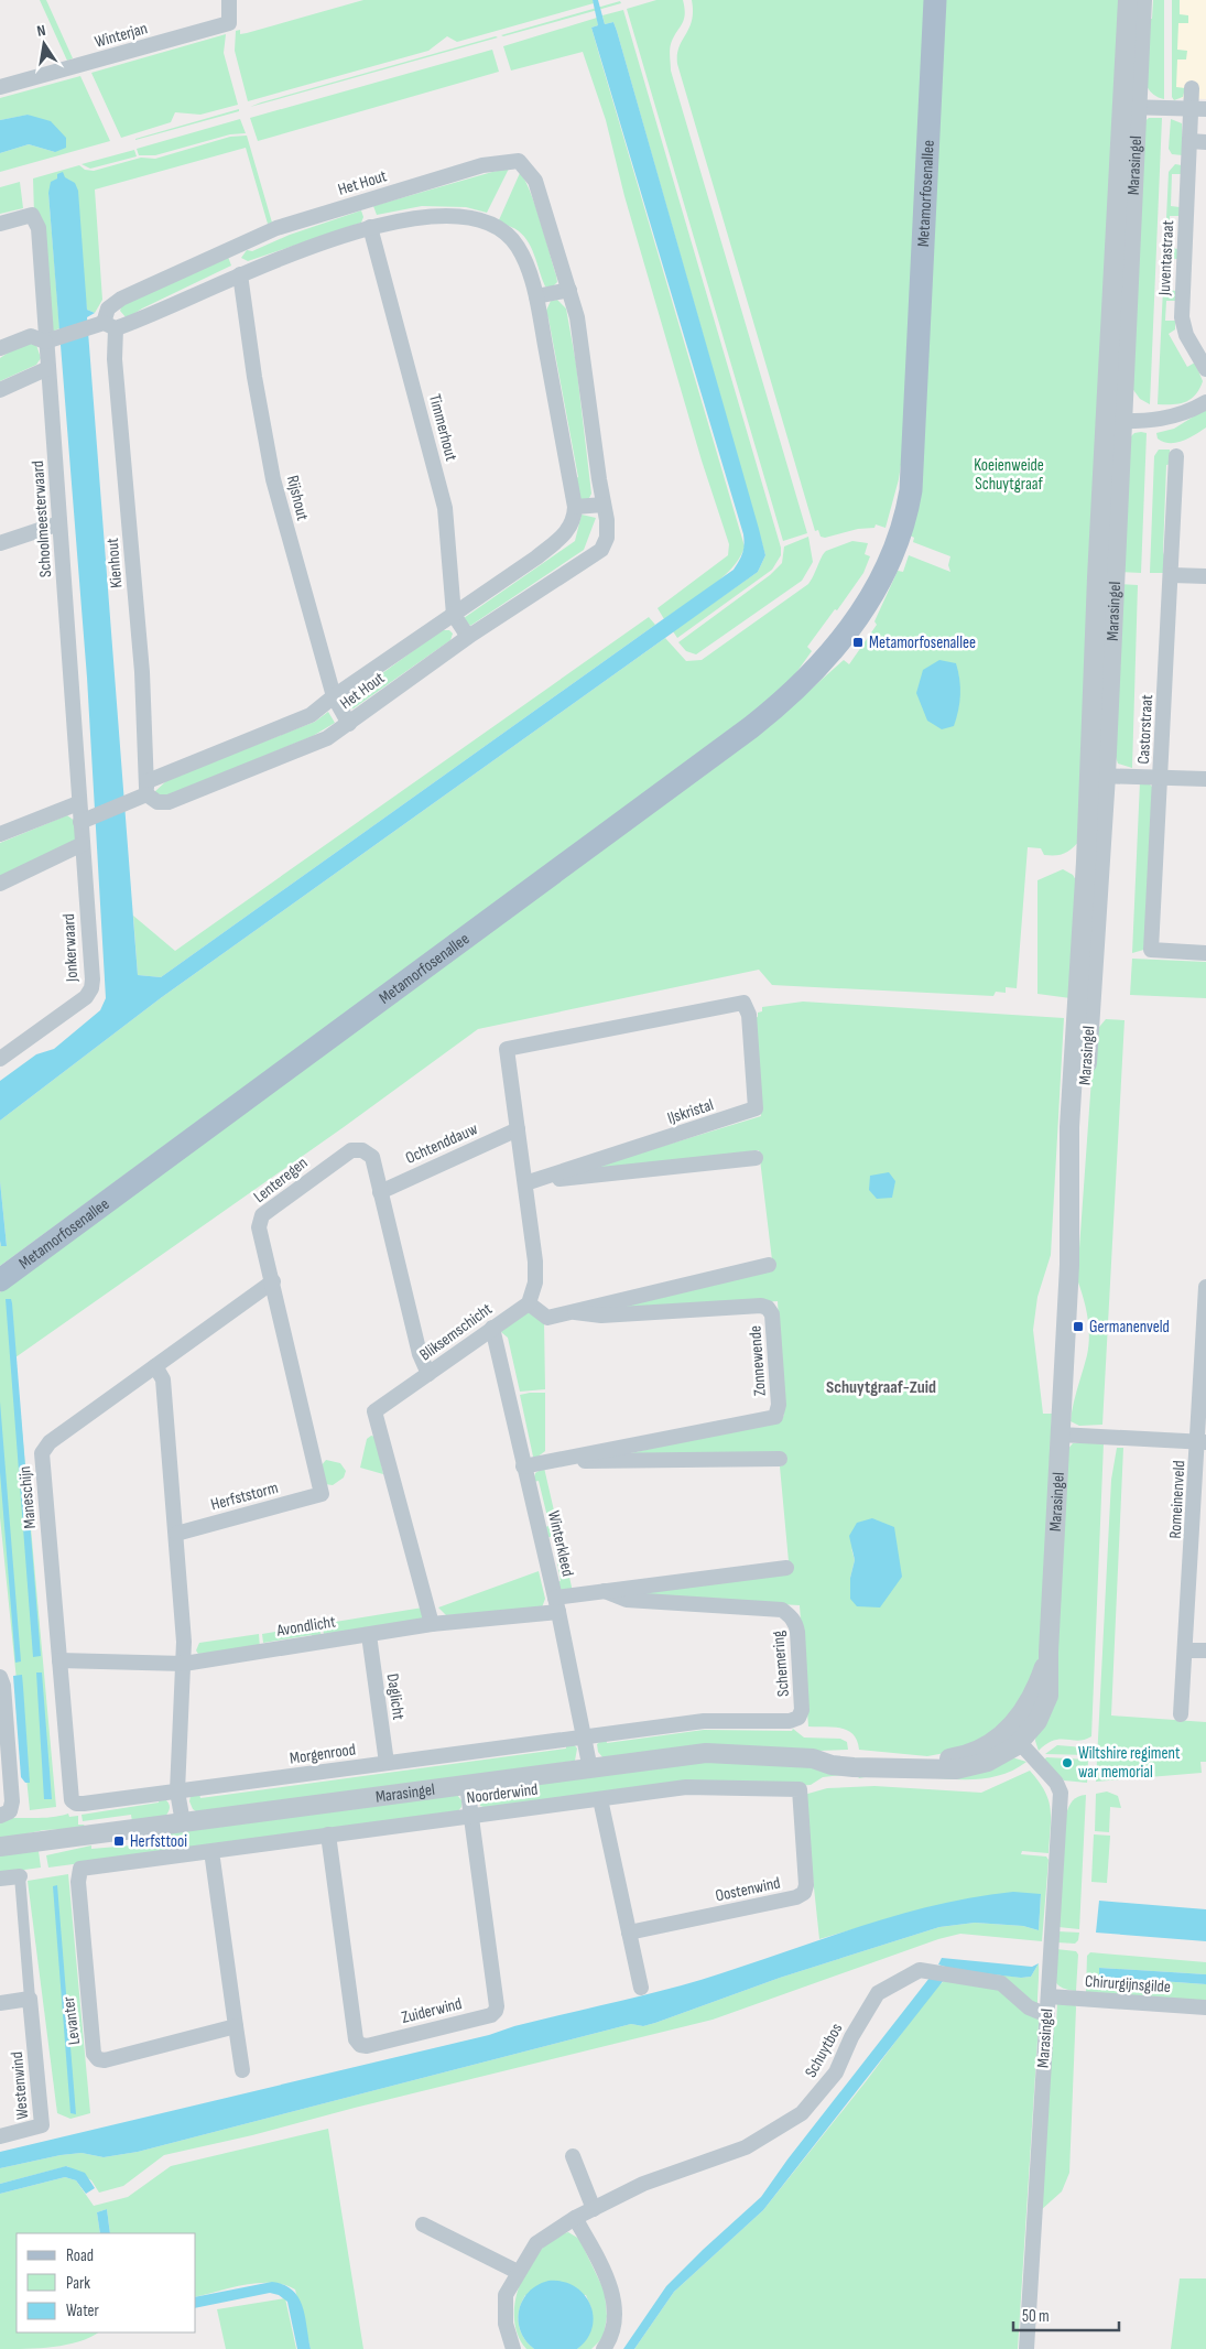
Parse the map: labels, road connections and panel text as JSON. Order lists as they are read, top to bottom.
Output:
{
  "streets": {
    "main road": ["Metamorfosenallee"],
    "street": [
      "Winterjan",
      "Marasingel",
      "Het Hout",
      "Juventastraat",
      "Timmerhout",
      "Rijshout",
      "Schoolmeesterwaard",
      "Kienhout",
      "Castorstraat",
      "Jonkerwaard",
      "IJskristal",
      "Ochtenddauw",
      "Lenteregen",
      "Bliksemschicht",
      "Zonnewende",
      "Herfststorm",
      "Maneschijn",
      "Romeinenveld",
      "Winterkleed",
      "Avondlicht",
      "Schemering",
      "Daglicht",
      "Morgenrood",
      "Noorderwind",
      "Oostenwind",
      "Chirurgijnsgilde",
      "Zuiderwind",
      "Levanter",
      "Schuytbos",
      "Westenwind"
    ]
  },
  "crossings": [
    ["Marasingel", "Winterkleed"],
    ["Marasingel", "Chirurgijnsgilde"],
    ["Marasingel", "Zuiderwind"],
    ["Marasingel", "Schuytbos"],
    ["Het Hout", "Timmerhout"],
    ["Het Hout", "Rijshout"],
    ["Het Hout", "Schoolmeesterwaard"],
    ["Het Hout", "Kienhout"],
    ["Het Hout", "Jonkerwaard"],
    ["Schoolmeesterwaard", "Jonkerwaard"],
    ["IJskristal", "Ochtenddauw"],
    ["Ochtenddauw", "Lenteregen"],
    ["Lenteregen", "Bliksemschicht"],
    ["Lenteregen", "Herfststorm"],
    ["Lenteregen", "Maneschijn"],
    ["Bliksemschicht", "Zonnewende"],
    ["Bliksemschicht", "Winterkleed"],
    ["Bliksemschicht", "Avondlicht"],
    ["Zonnewende", "Winterkleed"],
    ["Maneschijn", "Avondlicht"],
    ["Maneschijn", "Morgenrood"],
    ["Winterkleed", "Avondlicht"],
    ["Winterkleed", "Schemering"],
    ["Winterkleed", "Morgenrood"],
    ["Avondlicht", "Schemering"],
    ["Avondlicht", "Daglicht"],
    ["Schemering", "Morgenrood"],
    ["Daglicht", "Morgenrood"],
    ["Noorderwind", "Oostenwind"],
    ["Noorderwind", "Zuiderwind"],
    ["Noorderwind", "Levanter"]
  ],
  "districts": ["Schuytgraaf-Zuid"],
  "parks": ["Koeienweide Schuytgraaf"],
  "places": {
    "transit": ["Metamorfosenallee", "Germanenveld", "Herfsttooi"],
    "other": ["Wiltshire regiment war memorial"]
  },
  "legend": ["Road", "Park", "Water"],
  "scale_bar": "50 m",
  "north": "top"
}
